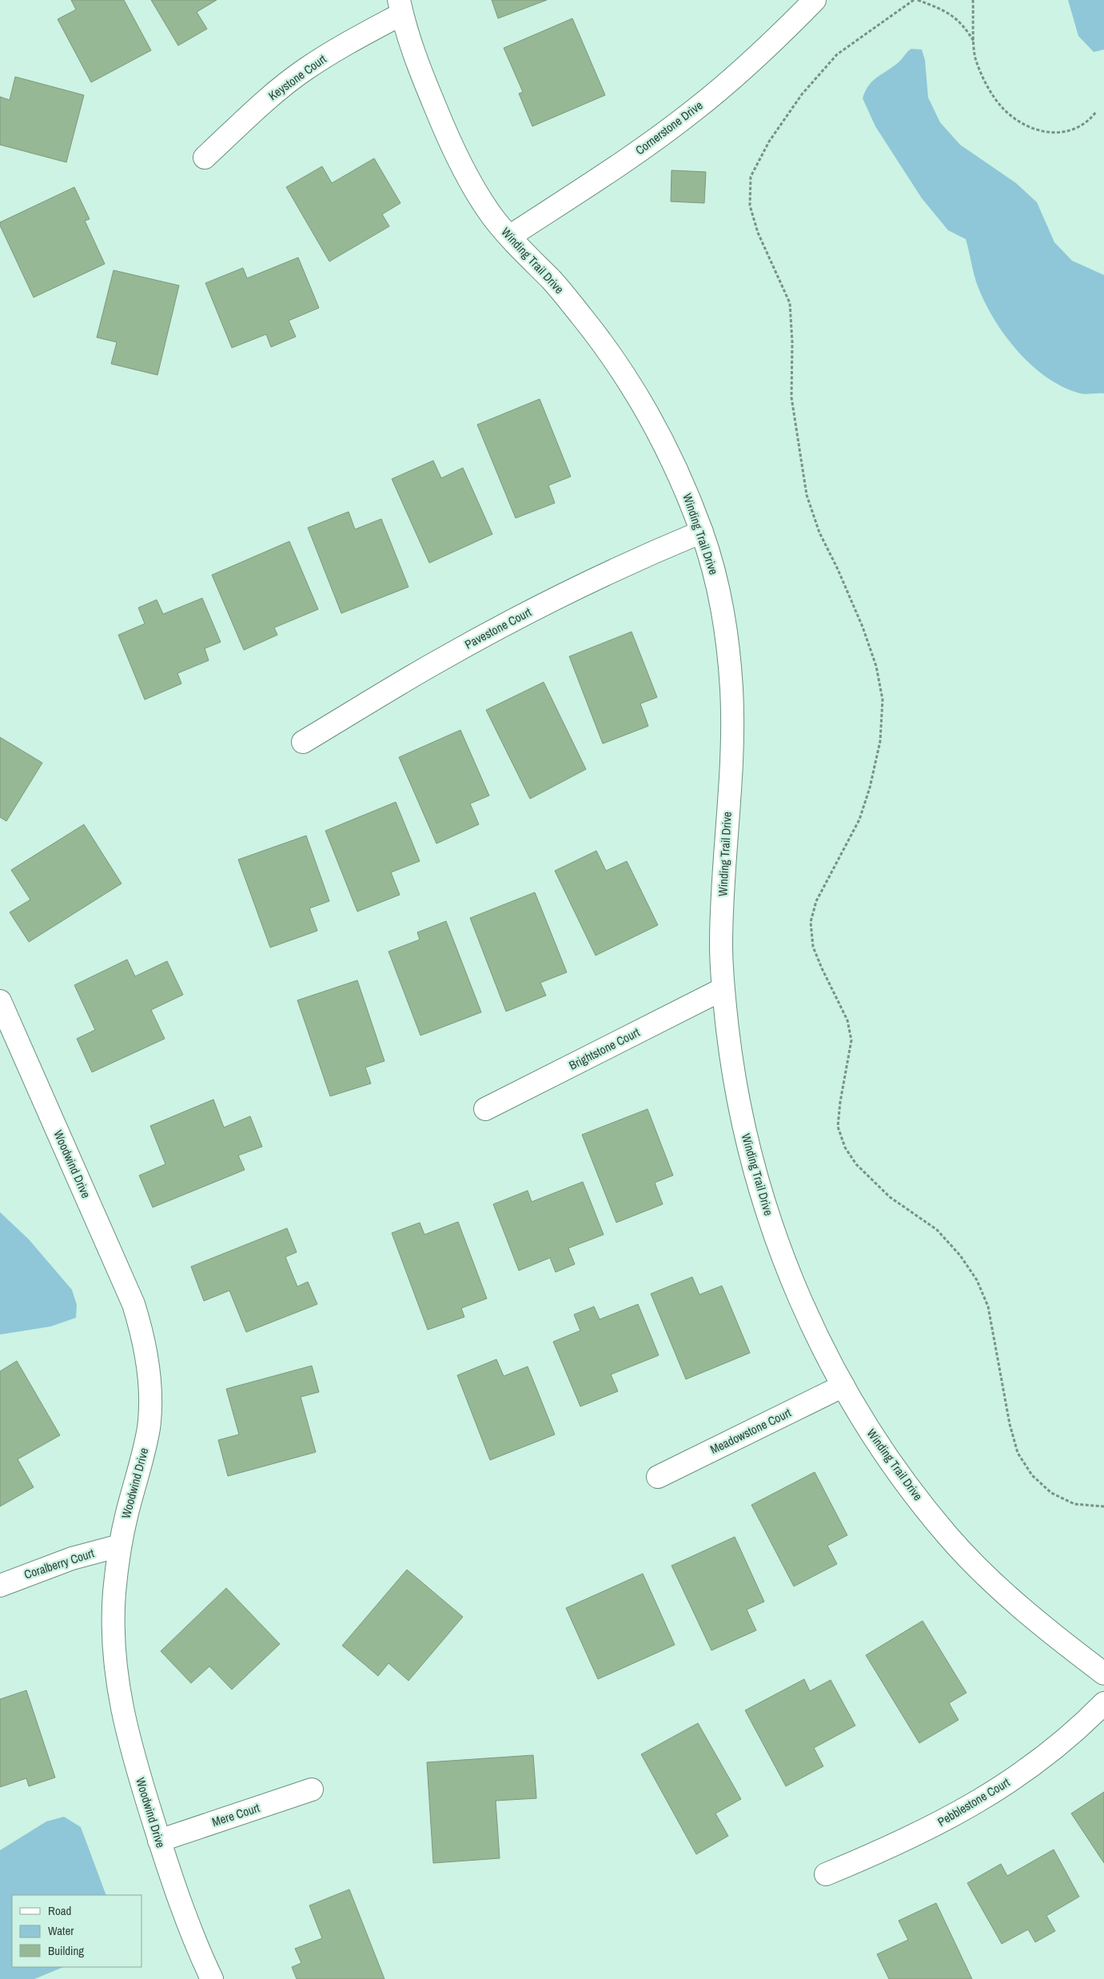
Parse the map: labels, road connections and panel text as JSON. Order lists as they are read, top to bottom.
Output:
{
  "streets": {
    "street": [
      "Keystone Court",
      "Cornerstone Drive",
      "Winding Trail Drive",
      "Pavestone Court",
      "Brightstone Court",
      "Woodwind Drive",
      "Meadowstone Court",
      "Coralberry Court",
      "Pebblestone Court",
      "Mere Court"
    ]
  },
  "crossings": [
    ["Keystone Court", "Winding Trail Drive"],
    ["Cornerstone Drive", "Winding Trail Drive"],
    ["Winding Trail Drive", "Pavestone Court"],
    ["Winding Trail Drive", "Brightstone Court"],
    ["Winding Trail Drive", "Meadowstone Court"],
    ["Woodwind Drive", "Coralberry Court"],
    ["Woodwind Drive", "Mere Court"]
  ],
  "legend": ["Road", "Water", "Building"]
}
